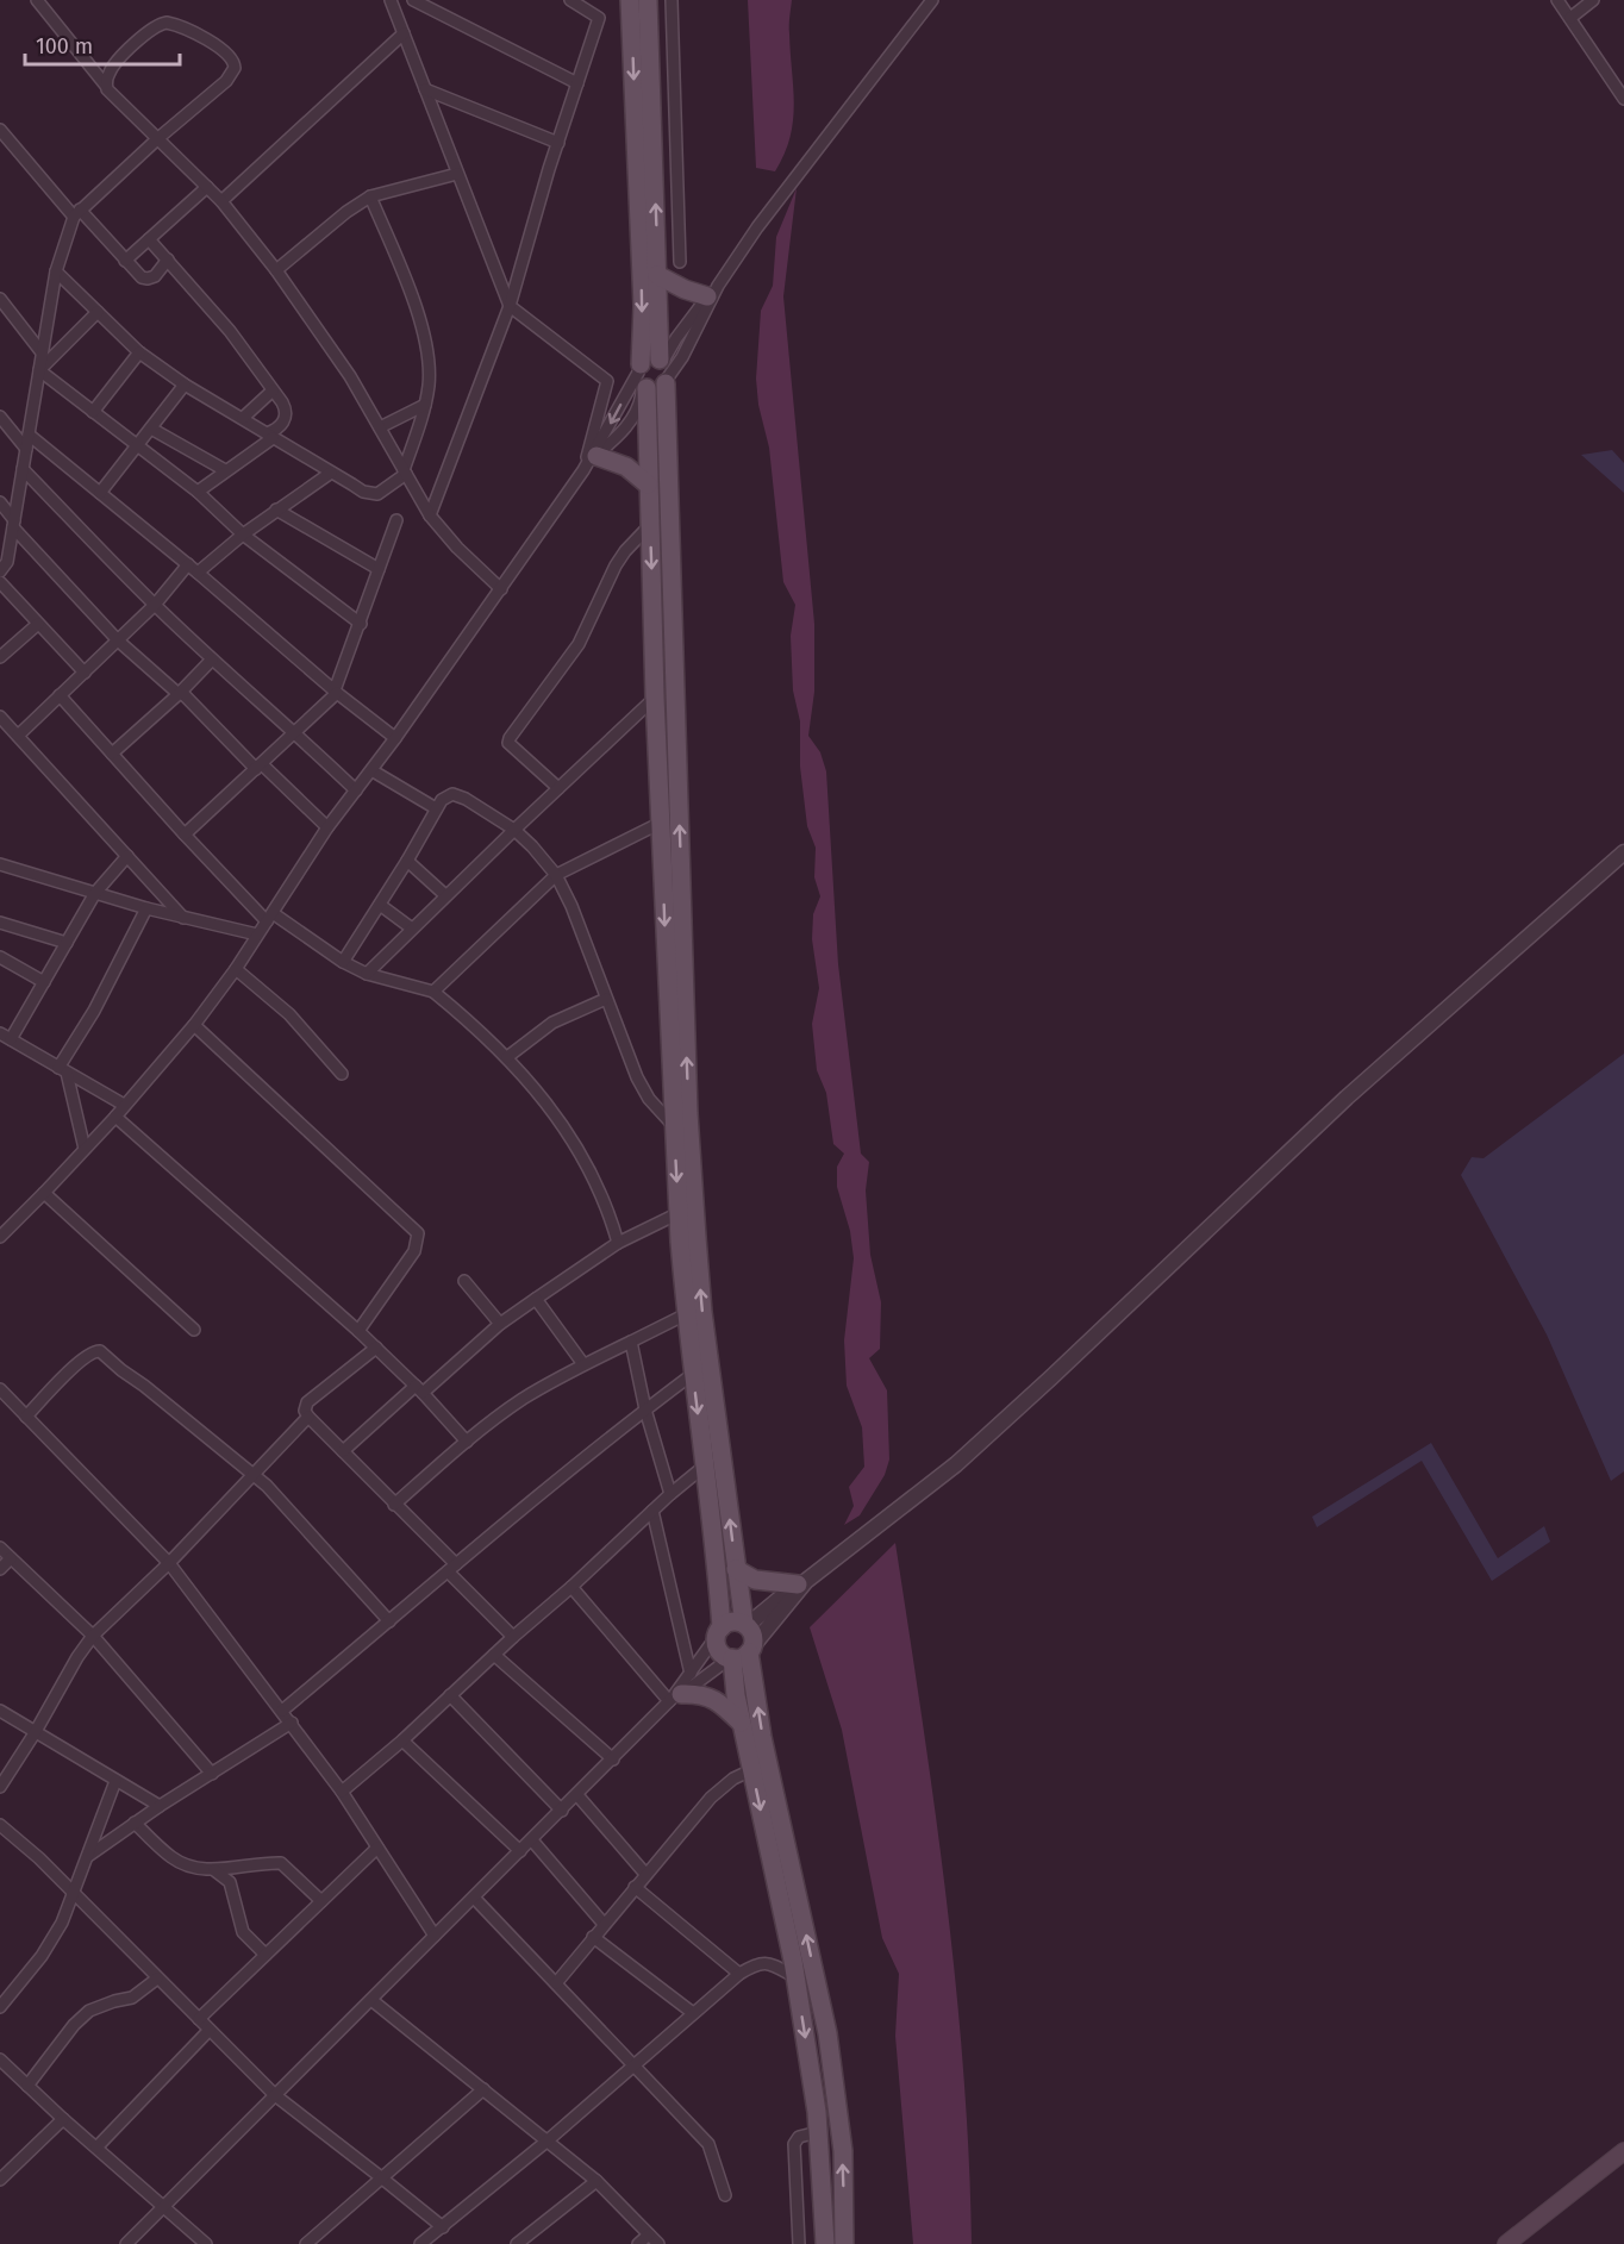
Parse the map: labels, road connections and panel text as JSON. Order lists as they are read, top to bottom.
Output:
{
  "scale_bar": "100 m"
}
